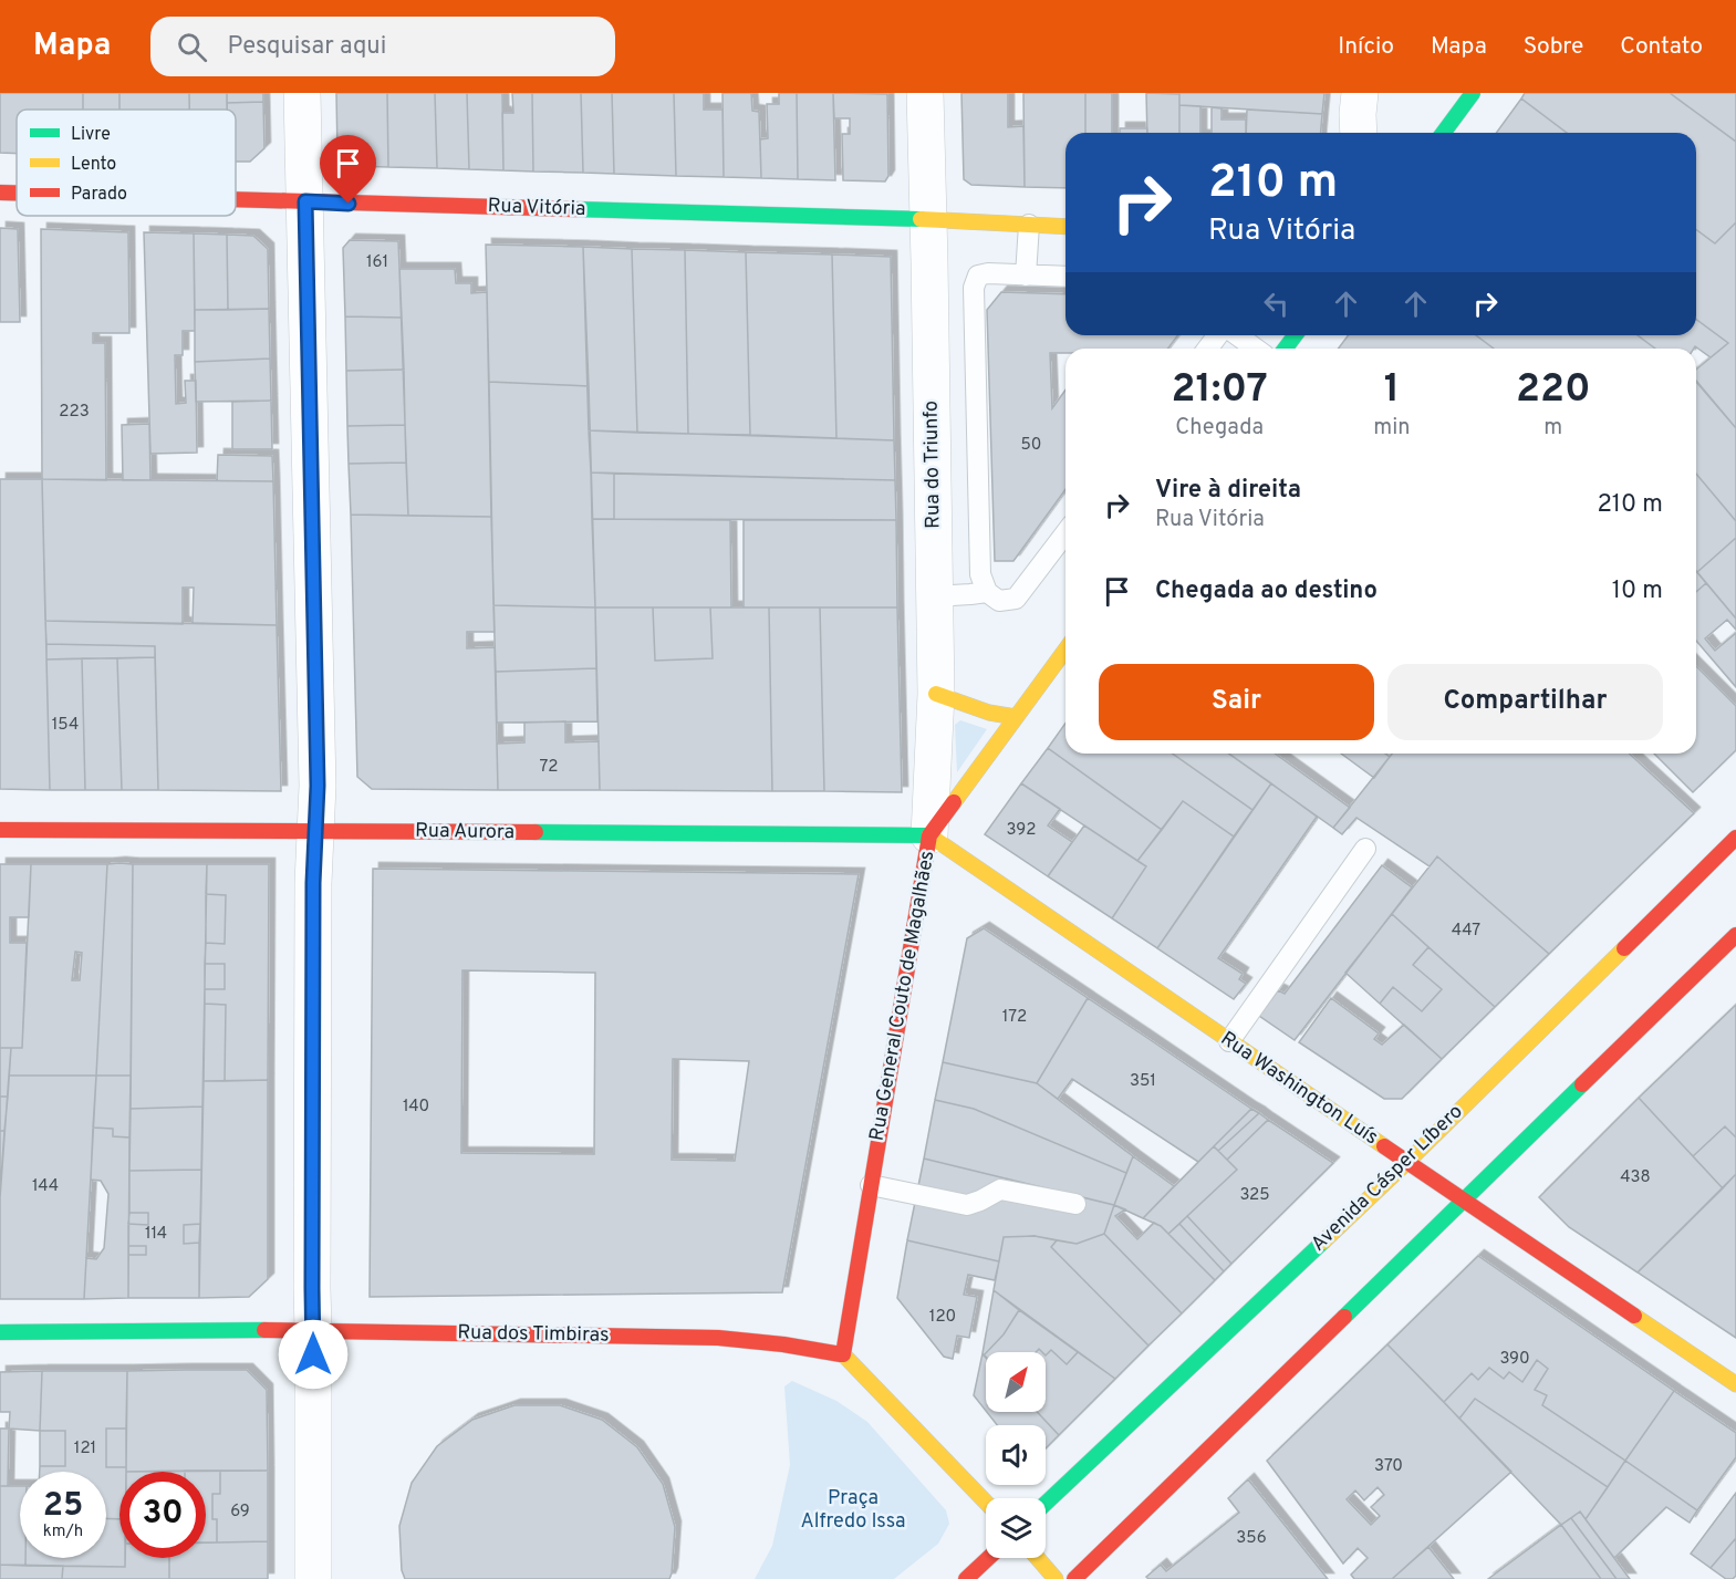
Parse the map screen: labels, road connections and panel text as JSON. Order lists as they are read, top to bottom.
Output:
{
  "streets": {
    "street": [
      "Rua Vitória",
      "Rua do Triunfo",
      "Rua Aurora",
      "Rua General Couto de Magalhães",
      "Rua Washington Luís",
      "Avenida Cásper Líbero",
      "Rua dos Timbiras"
    ]
  },
  "crossings": [
    ["Rua Vitória", "Rua do Triunfo"],
    ["Rua do Triunfo", "Rua Aurora"],
    ["Rua do Triunfo", "Rua General Couto de Magalhães"],
    ["Rua do Triunfo", "Rua Washington Luís"],
    ["Rua Aurora", "Rua General Couto de Magalhães"],
    ["Rua Aurora", "Rua Washington Luís"],
    ["Rua General Couto de Magalhães", "Rua Washington Luís"],
    ["Rua General Couto de Magalhães", "Rua dos Timbiras"],
    ["Rua Washington Luís", "Avenida Cásper Líbero"]
  ],
  "parks": ["Praça Alfredo Issa"],
  "house_numbers": [
    "161",
    "223",
    "50",
    "154",
    "72",
    "392",
    "447",
    "172",
    "351",
    "140",
    "438",
    "144",
    "325",
    "114",
    "120",
    "390",
    "121",
    "370",
    "69",
    "356"
  ],
  "legend": ["Livre", "Lento", "Parado"],
  "north": "top right",
  "page": {
    "header": "Mapa",
    "search": "Pesquisar aqui",
    "nav": [
      "Início",
      "Mapa",
      "Sobre",
      "Contato"
    ],
    "turn": ["210 m", "Rua Vitória"],
    "eta": [
      "21:07",
      "Chegada",
      "1",
      "min",
      "220",
      "m"
    ],
    "list": [
      {
        "name": "Vire à direita",
        "note": "Rua Vitória",
        "value": "210 m"
      },
      {
        "name": "Chegada ao destino",
        "value": "10 m"
      }
    ],
    "buttons": ["Sair", "Compartilhar"],
    "speed": "25 km/h",
    "limit": "30"
  }
}
